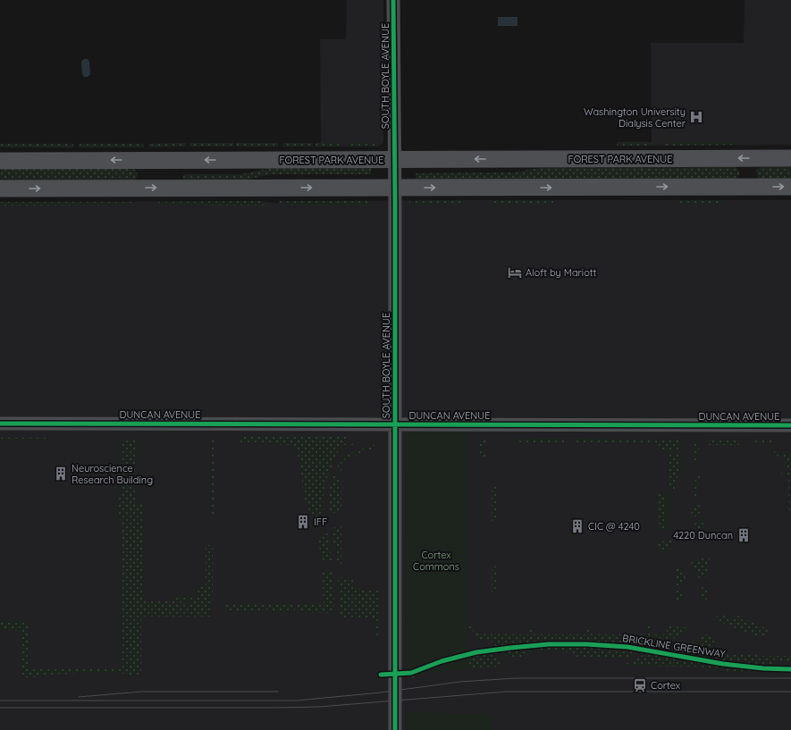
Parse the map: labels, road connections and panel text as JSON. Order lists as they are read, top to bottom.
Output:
{
  "streets": {
    "main road": ["FOREST PARK AVENUE"],
    "street": ["SOUTH BOYLE AVENUE", "DUNCAN AVENUE"],
    "cycle path": ["BRICKLINE GREENWAY"]
  },
  "crossings": [
    ["SOUTH BOYLE AVENUE", "FOREST PARK AVENUE"],
    ["SOUTH BOYLE AVENUE", "DUNCAN AVENUE"]
  ],
  "parks": ["Cortex Commons"],
  "places": {
    "hospital": ["Washington University Dialysis Center"],
    "hotel": ["Aloft by Mariott"],
    "building": [
      "Neuroscience Research Building",
      "IFF",
      "CIC @ 4240",
      "4220 Duncan"
    ],
    "station": ["Cortex"]
  }
}
